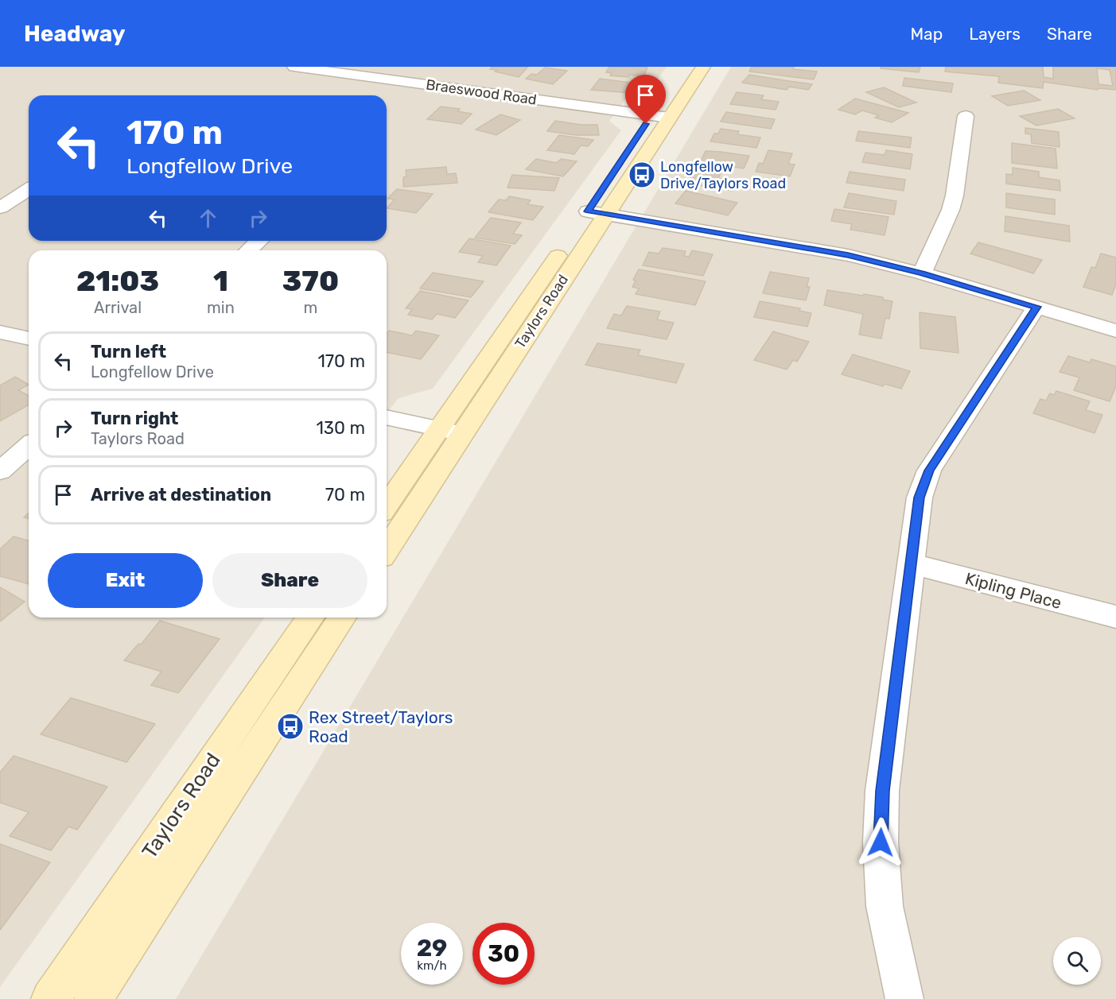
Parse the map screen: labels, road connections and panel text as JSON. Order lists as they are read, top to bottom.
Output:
{
  "streets": {
    "main road": ["Taylors Road"],
    "street": ["Braeswood Road", "Kipling Place"]
  },
  "crossings": [
    ["Braeswood Road", "Taylors Road"]
  ],
  "places": {
    "bus stop": ["Longfellow Drive/Taylors Road", "Rex Street/Taylors Road"]
  },
  "page": {
    "header": "Headway",
    "nav": ["Map", "Layers", "Share"],
    "turn": ["170 m", "Longfellow Drive"],
    "eta": [
      "21:03",
      "Arrival",
      "1",
      "min",
      "370",
      "m"
    ],
    "list": [
      {
        "name": "Turn left",
        "note": "Longfellow Drive",
        "value": "170 m"
      },
      {
        "name": "Turn right",
        "note": "Taylors Road",
        "value": "130 m"
      },
      {
        "name": "Arrive at destination",
        "value": "70 m"
      }
    ],
    "buttons": ["Exit", "Share"],
    "speed": "29 km/h",
    "limit": "30"
  }
}
